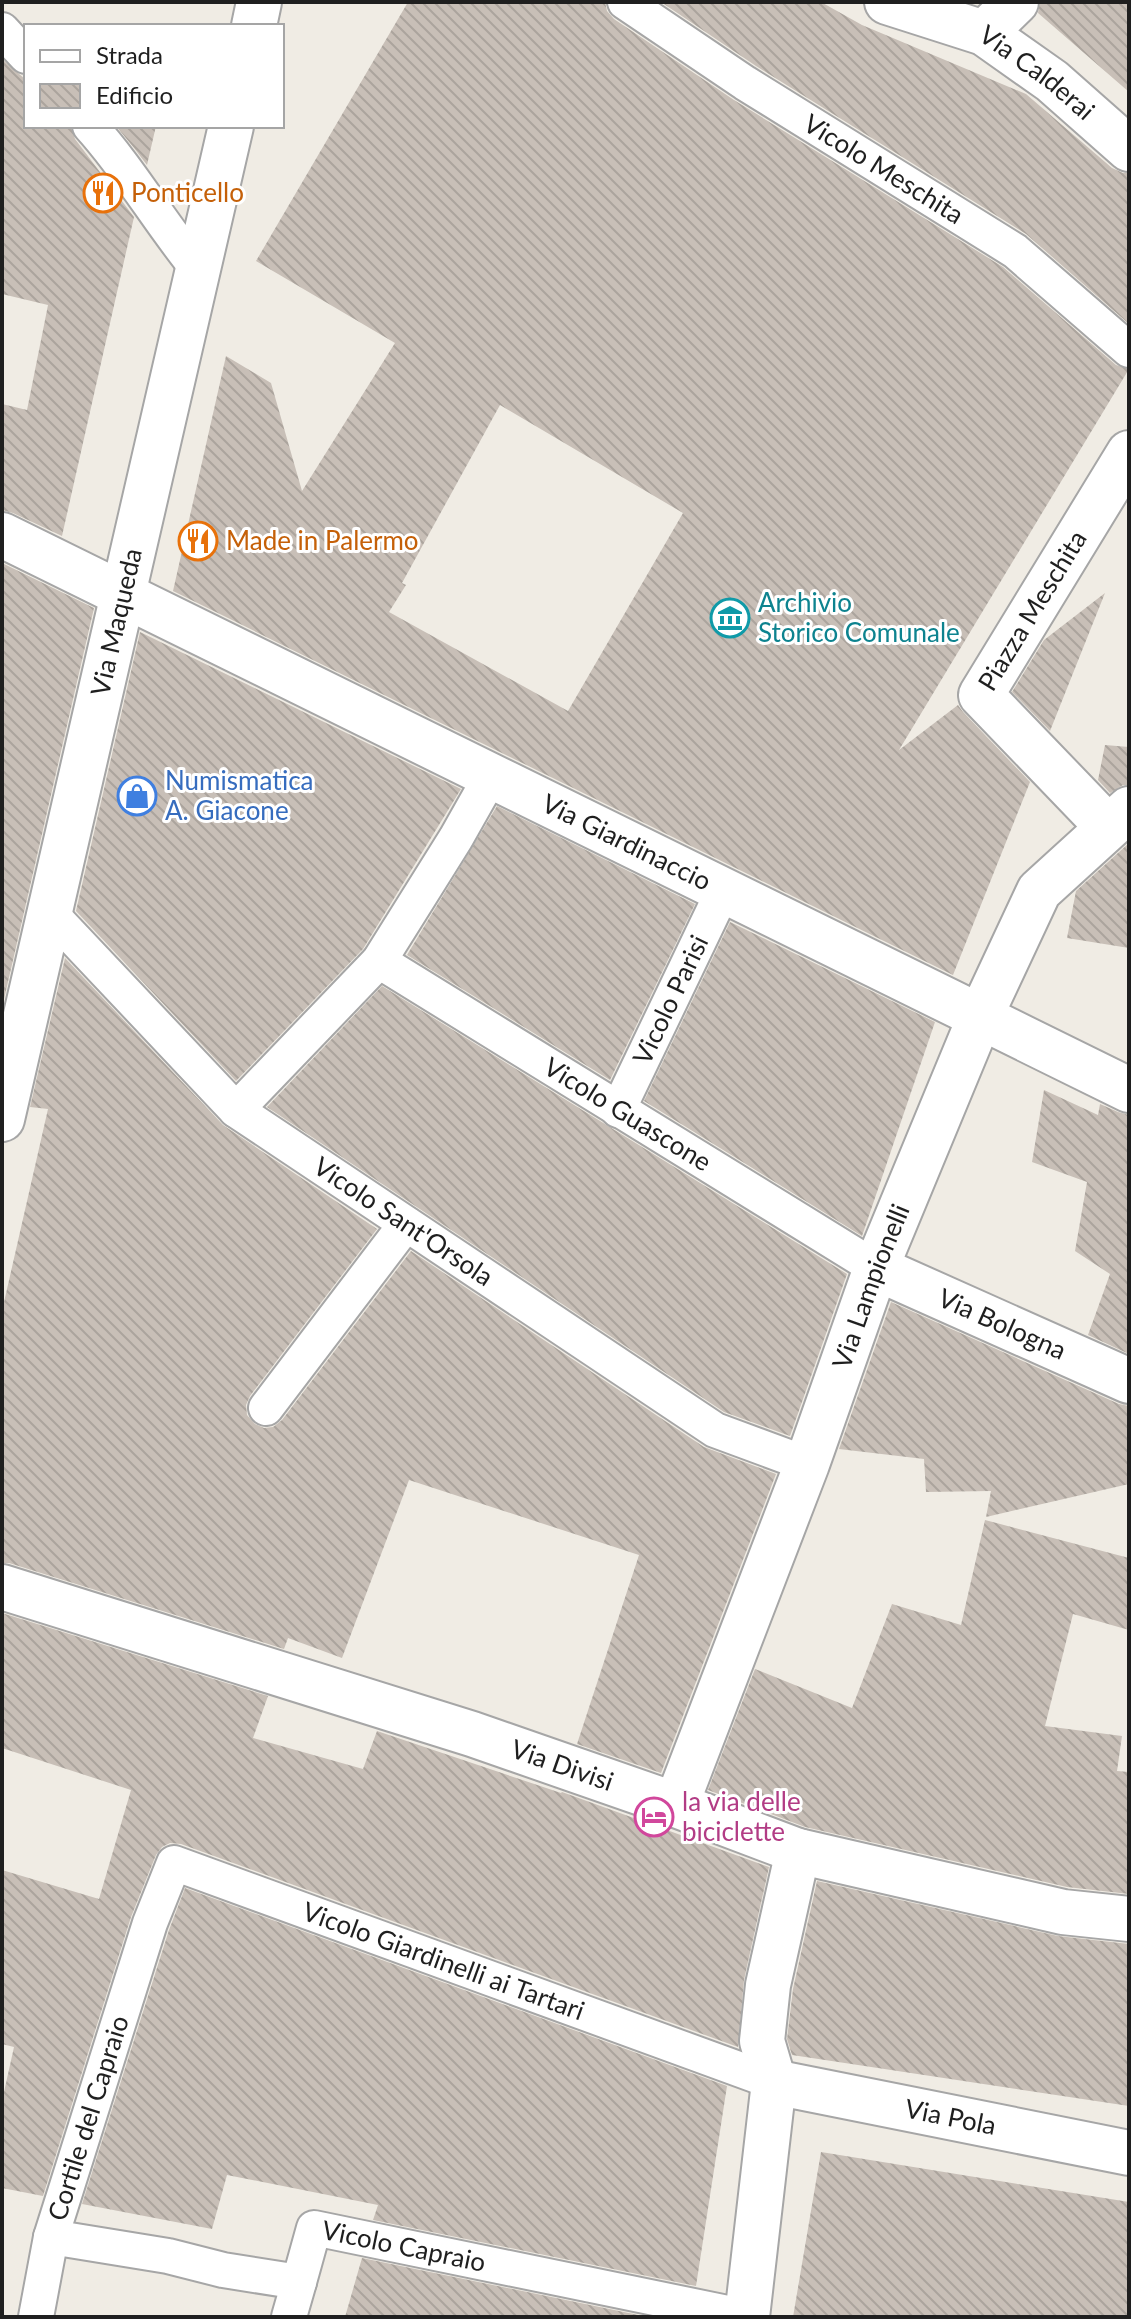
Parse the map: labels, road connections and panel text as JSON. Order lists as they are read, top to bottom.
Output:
{
  "streets": {
    "street": [
      "Via Calderai",
      "Piazza Meschita",
      "Via Maqueda",
      "Via Giardinaccio",
      "Via Lampionelli",
      "Via Bologna",
      "Via Divisi",
      "Via Pola"
    ],
    "lane": [
      "Vicolo Meschita",
      "Vicolo Parisi",
      "Vicolo Guascone",
      "Vicolo Sant'Orsola",
      "Vicolo Giardinelli ai Tartari",
      "Cortile del Capraio",
      "Vicolo Capraio"
    ]
  },
  "crossings": [
    ["Piazza Meschita", "Via Lampionelli"],
    ["Via Maqueda", "Via Giardinaccio"],
    ["Via Maqueda", "Vicolo Sant'Orsola"],
    ["Via Giardinaccio", "Vicolo Parisi"],
    ["Via Giardinaccio", "Via Lampionelli"],
    ["Vicolo Parisi", "Vicolo Guascone"],
    ["Vicolo Guascone", "Via Lampionelli"],
    ["Vicolo Guascone", "Via Bologna"],
    ["Vicolo Sant'Orsola", "Via Lampionelli"],
    ["Via Lampionelli", "Via Bologna"],
    ["Via Lampionelli", "Via Divisi"],
    ["Vicolo Giardinelli ai Tartari", "Via Pola"],
    ["Vicolo Giardinelli ai Tartari", "Cortile del Capraio"],
    ["Cortile del Capraio", "Vicolo Capraio"]
  ],
  "places": {
    "restaurant": ["Ponticello", "Made in Palermo"],
    "museum": ["Archivio Storico Comunale"],
    "shop": ["Numismatica A. Giacone"],
    "hotel": ["la via delle biciclette"]
  },
  "legend": ["Strada", "Edificio"]
}
